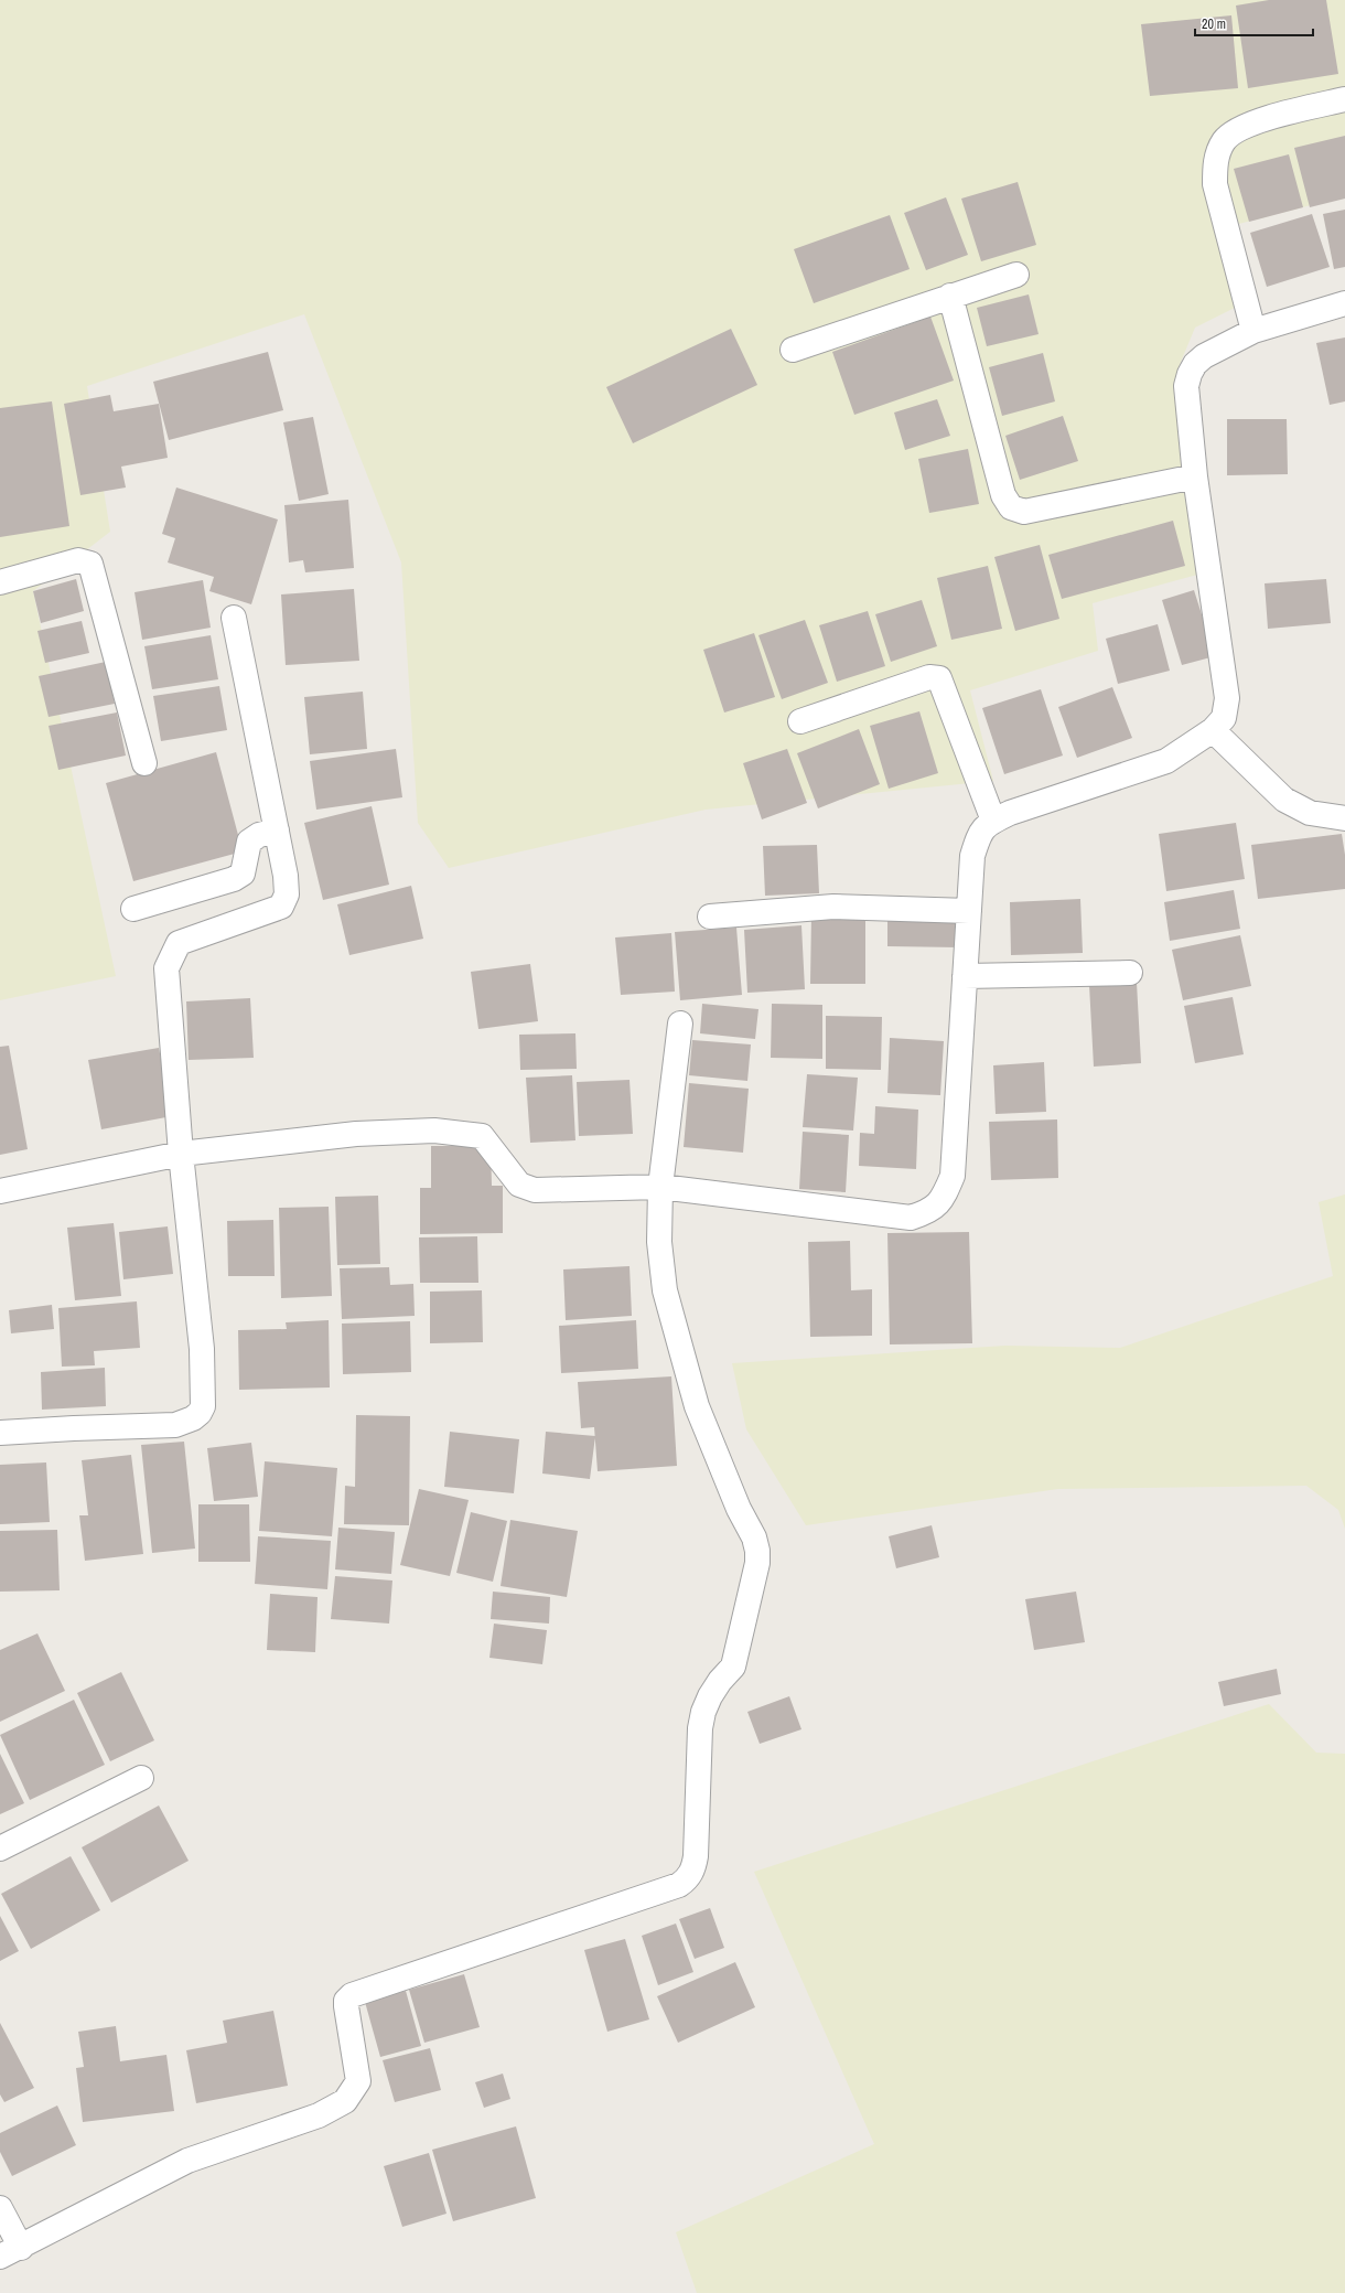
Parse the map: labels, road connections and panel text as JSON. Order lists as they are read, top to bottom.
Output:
{
  "scale_bar": "20 m"
}
